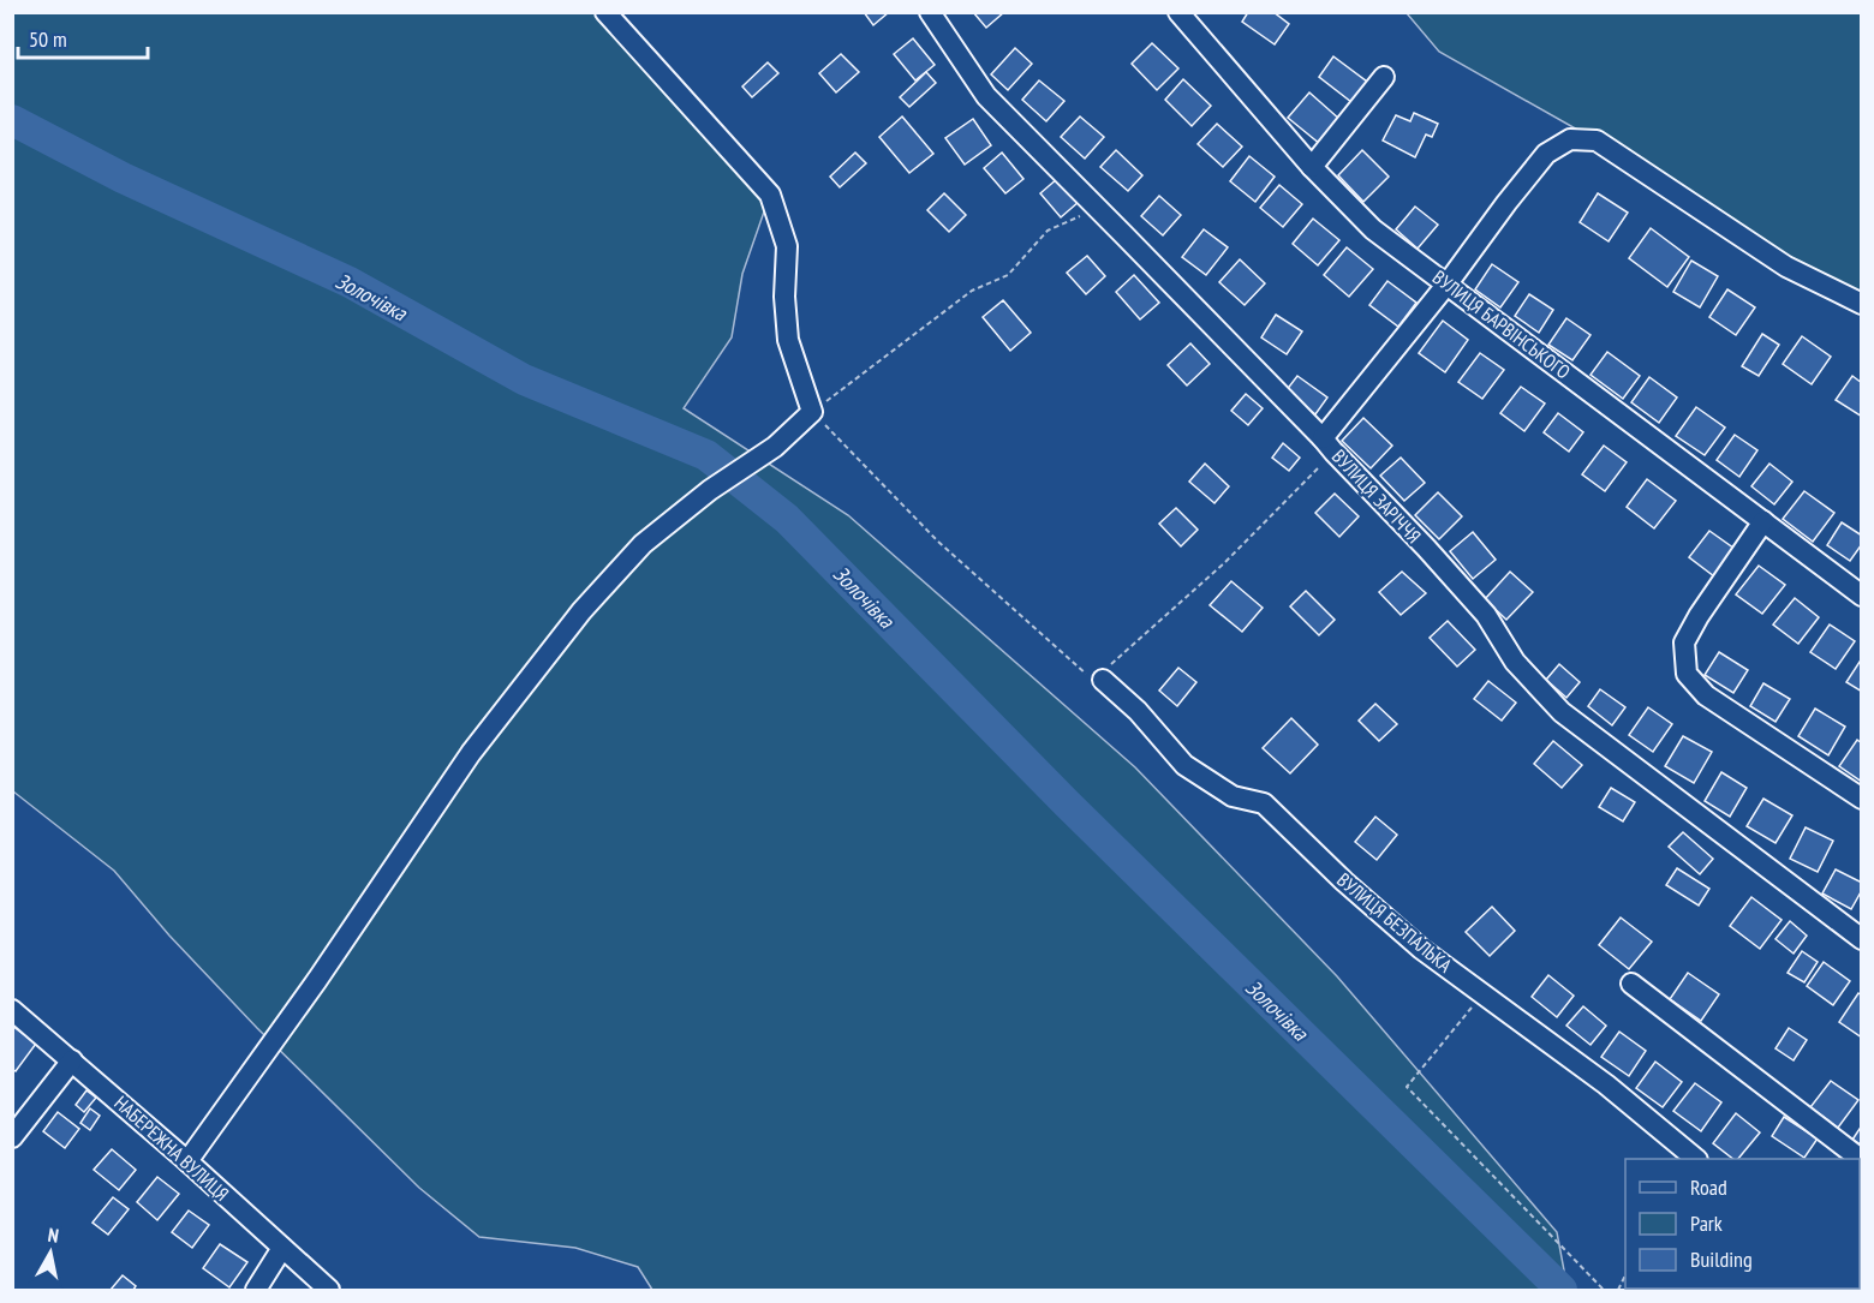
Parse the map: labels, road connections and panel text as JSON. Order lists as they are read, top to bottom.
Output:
{
  "streets": {
    "street": [
      "ВУЛИЦЯ БАРВІНСЬКОГО",
      "ВУЛИЦЯ ЗАРІЧЧЯ",
      "ВУЛИЦЯ БЕЗПАЛЬКА",
      "НАБЕРЕЖНА ВУЛИЦЯ"
    ]
  },
  "water": ["Золочівка"],
  "legend": ["Road", "Park", "Building"],
  "scale_bar": "50 m",
  "north": "top"
}
